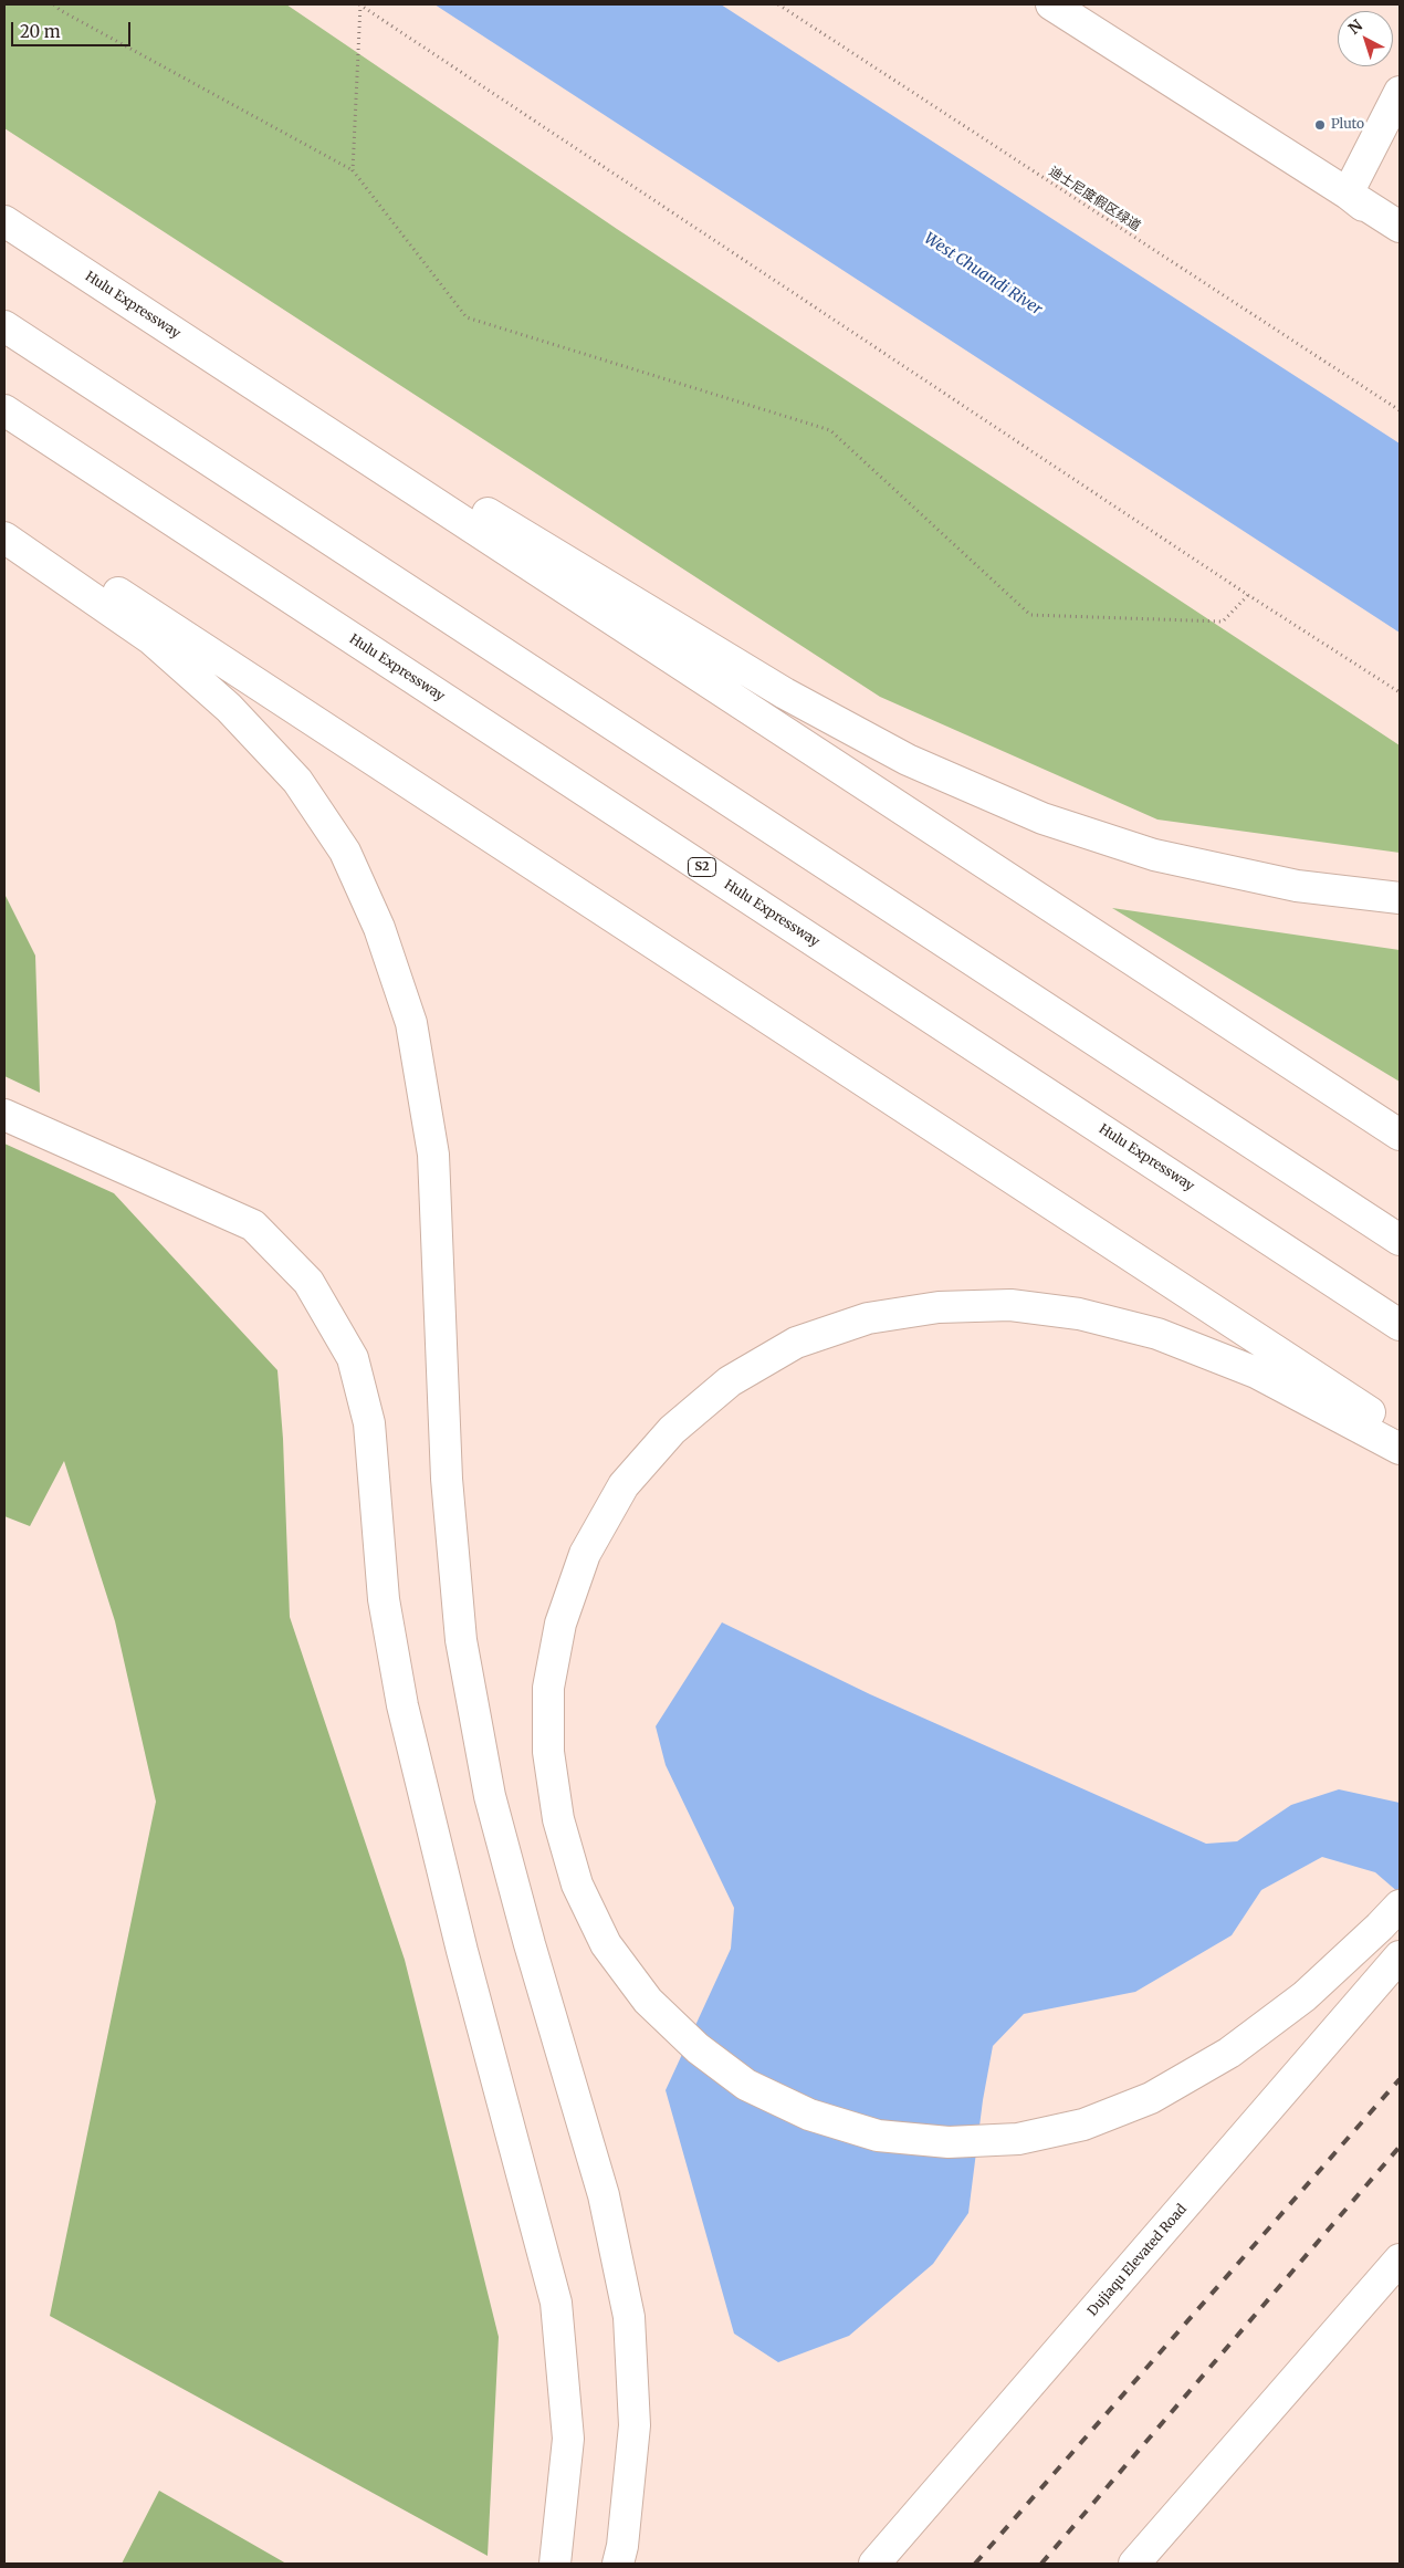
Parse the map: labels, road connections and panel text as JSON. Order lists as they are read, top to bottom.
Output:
{
  "streets": {
    "main road": ["Hulu Expressway", "S2", "Dujiaqu Elevated Road"],
    "path": ["迪士尼度假区绿道"]
  },
  "water": ["West Chuandi River"],
  "places": ["Pluto"],
  "scale_bar": "20 m",
  "north": "top left"
}
